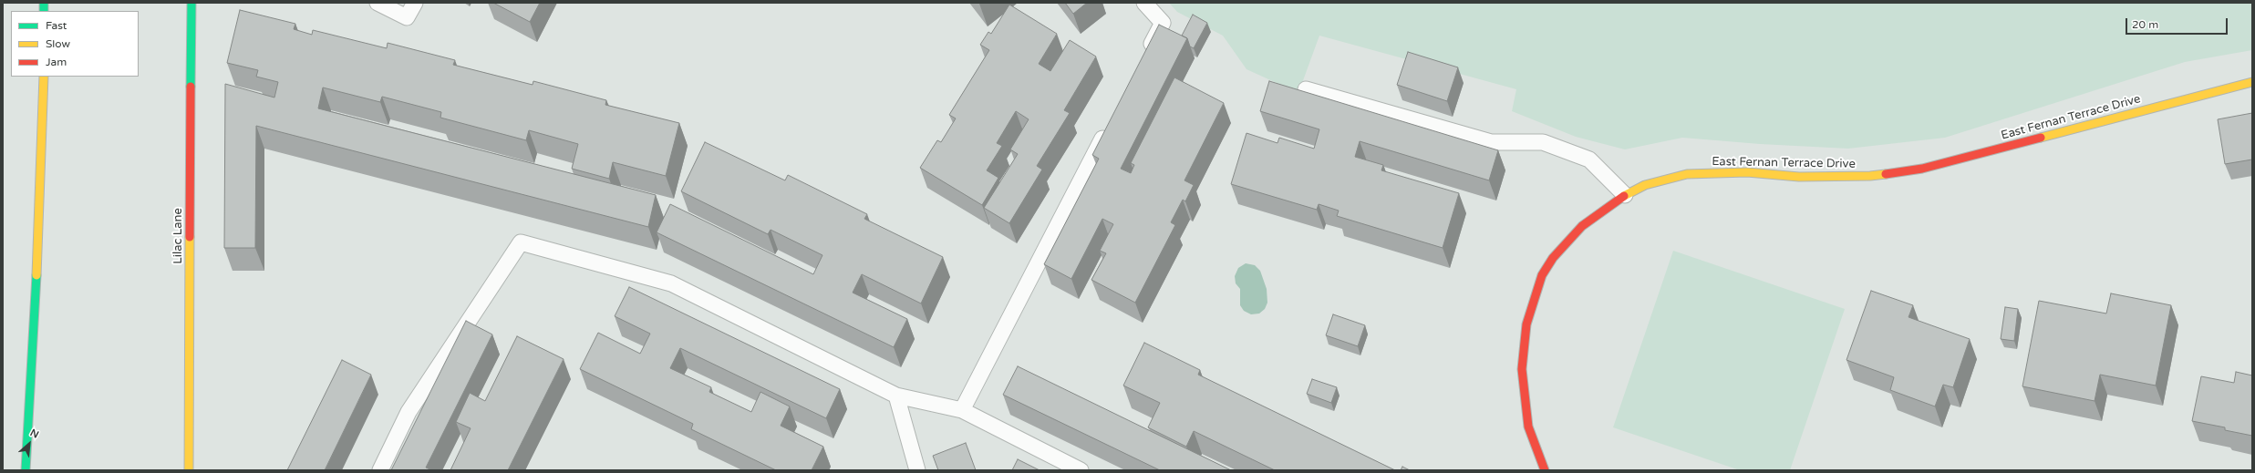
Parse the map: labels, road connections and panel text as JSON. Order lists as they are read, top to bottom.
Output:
{
  "streets": {
    "main road": ["East Fernan Terrace Drive", "Lilac Lane"]
  },
  "legend": ["Fast", "Slow", "Jam"],
  "scale_bar": "20 m",
  "north": "top right"
}
